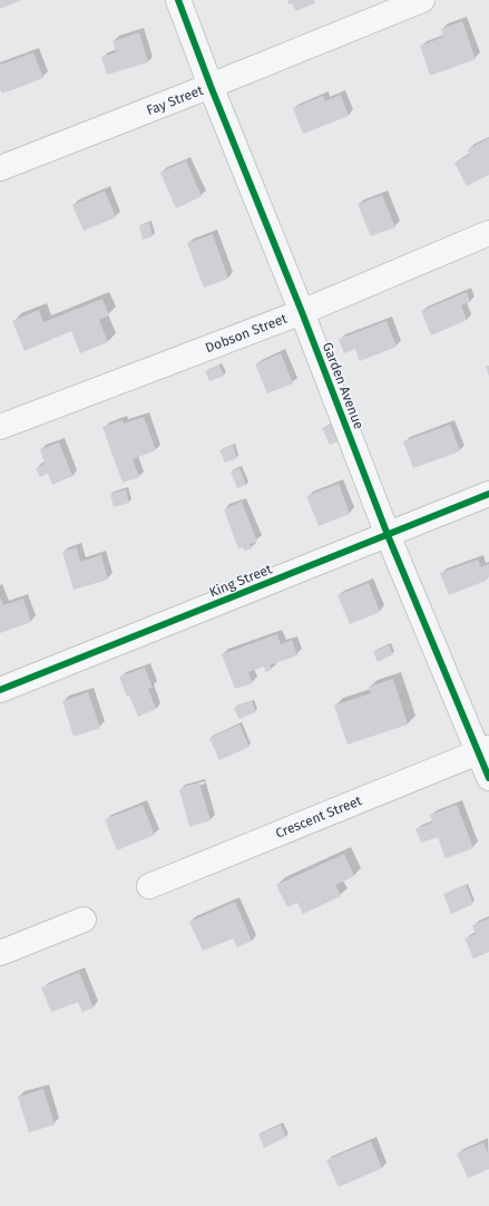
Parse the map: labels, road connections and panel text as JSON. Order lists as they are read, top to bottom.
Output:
{
  "streets": {
    "street": [
      "Fay Street",
      "Dobson Street",
      "Garden Avenue",
      "King Street",
      "Crescent Street"
    ]
  },
  "crossings": [
    ["Fay Street", "Garden Avenue"],
    ["Dobson Street", "Garden Avenue"],
    ["Garden Avenue", "King Street"],
    ["Garden Avenue", "Crescent Street"]
  ]
}
